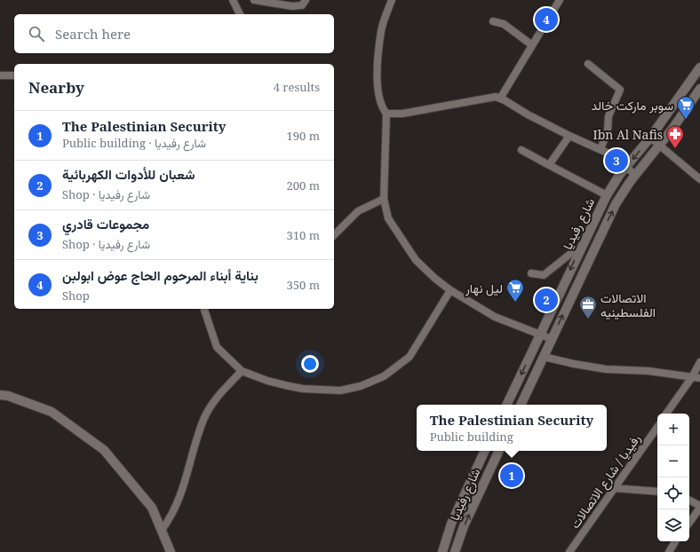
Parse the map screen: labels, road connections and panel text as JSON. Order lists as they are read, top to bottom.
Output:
{
  "streets": {
    "main road": ["شارع رفيديا"],
    "street": ["رفيديا / شارع الاتصالات"]
  },
  "places": {
    "supermarket": ["سوبر مارکت خالد", "ليل نهار"],
    "pharmacy": ["Ibn Al Nafis"],
    "office": ["الاتصالات الفلسطينيه"]
  },
  "page": {
    "pins": [
      "4",
      "3",
      "2",
      "1"
    ],
    "search": "Search here",
    "heading": ["Nearby", "4 results"],
    "list": [
      {
        "mark": "1",
        "name": "The Palestinian Security",
        "note": "Public building · شارع رفيديا",
        "value": "190 m"
      },
      {
        "mark": "2",
        "name": "شعبان للأدوات الكهربائية",
        "note": "Shop · شارع رفيديا",
        "value": "200 m"
      },
      {
        "mark": "3",
        "name": "مجموعات قادري",
        "note": "Shop · شارع رفيديا",
        "value": "310 m"
      },
      {
        "mark": "4",
        "name": "بناية أبناء المرحوم الحاج عوض ابولبن",
        "note": "Shop",
        "value": "350 m"
      }
    ],
    "popup": ["The Palestinian Security", "Public building"],
    "map_buttons": ["+", "−"]
  }
}
